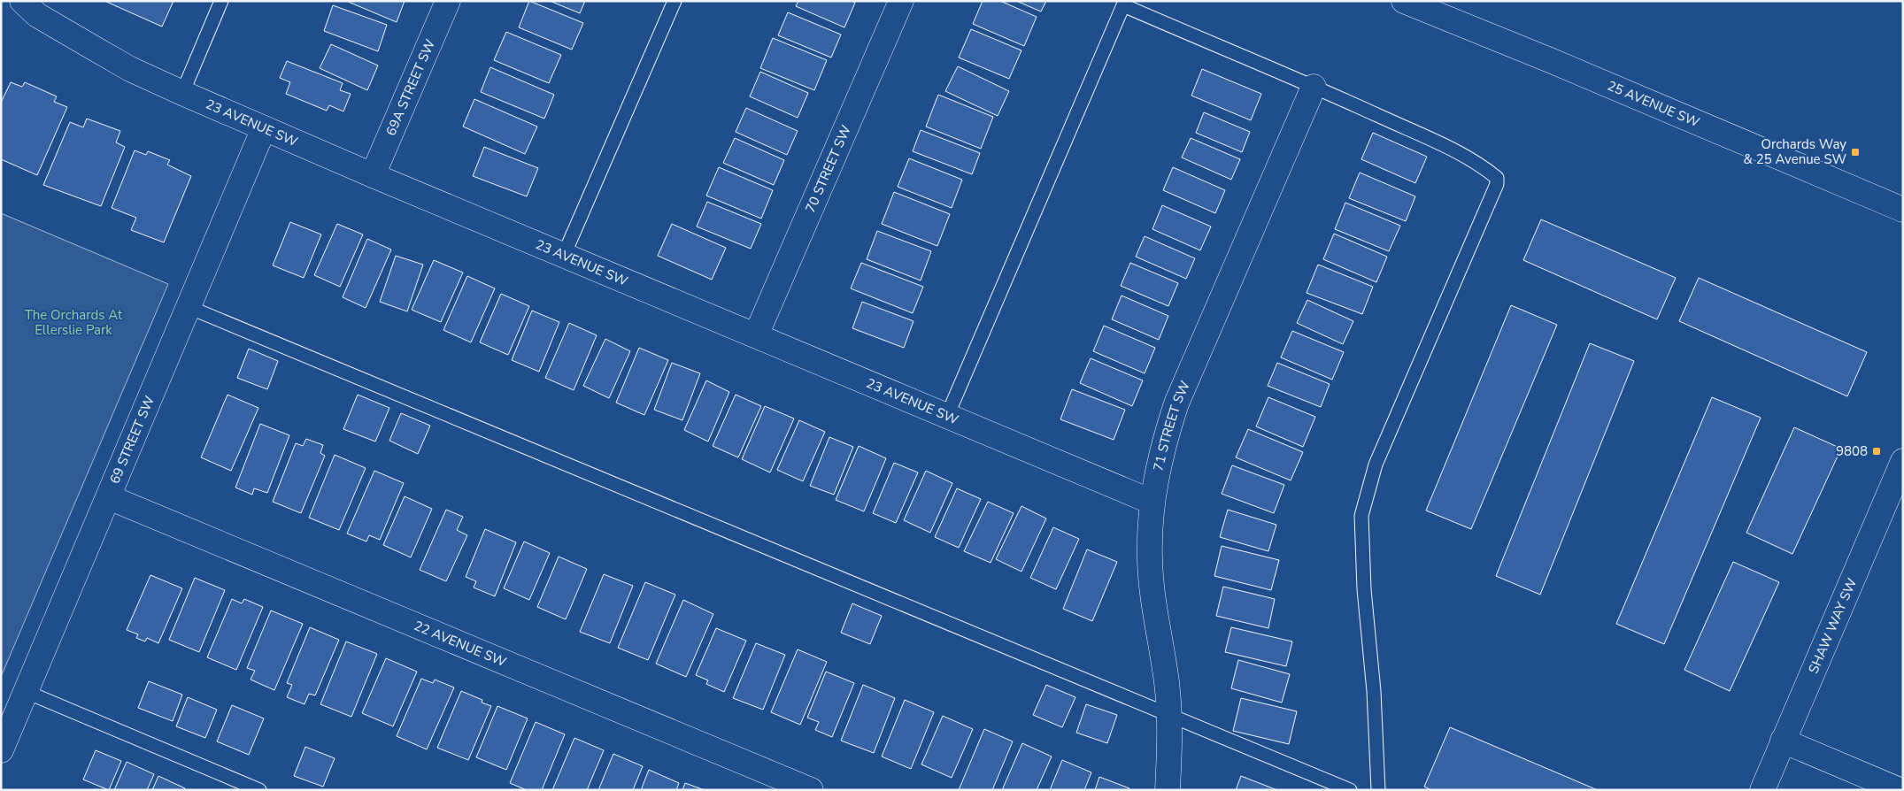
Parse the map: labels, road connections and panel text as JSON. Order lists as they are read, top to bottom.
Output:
{
  "streets": {
    "street": [
      "69A STREET SW",
      "25 AVENUE SW",
      "23 AVENUE SW",
      "70 STREET SW",
      "71 STREET SW",
      "69 STREET SW",
      "SHAW WAY SW",
      "22 AVENUE SW"
    ]
  },
  "crossings": [
    ["69A STREET SW", "23 AVENUE SW"],
    ["23 AVENUE SW", "70 STREET SW"],
    ["23 AVENUE SW", "71 STREET SW"],
    ["23 AVENUE SW", "69 STREET SW"],
    ["69 STREET SW", "22 AVENUE SW"]
  ],
  "parks": ["The Orchards At Ellerslie Park"],
  "places": {
    "transit": ["Orchards Way & 25 Avenue SW", "9808"]
  }
}
